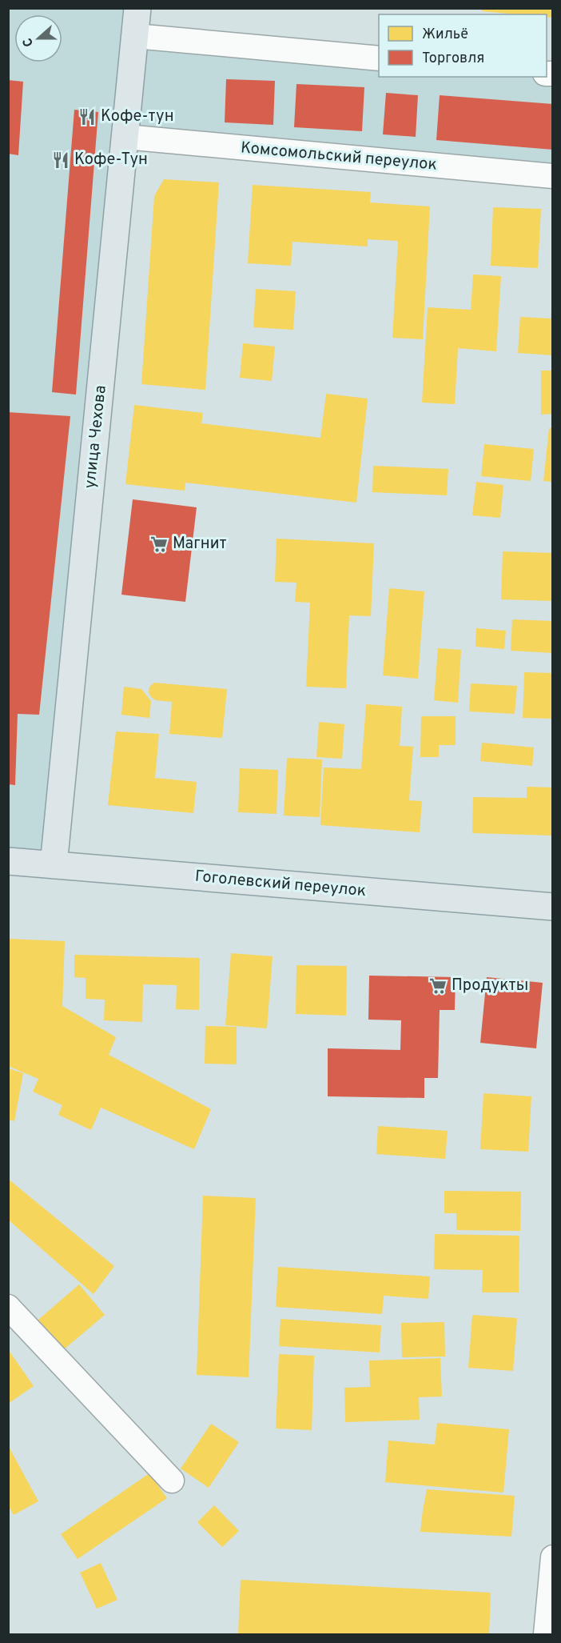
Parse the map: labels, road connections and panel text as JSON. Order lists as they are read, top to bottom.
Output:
{
  "streets": {
    "main road": ["улица Чехова", "Гоголевский переулок"],
    "street": ["Комсомольский переулок"]
  },
  "crossings": [
    ["Комсомольский переулок", "улица Чехова"],
    ["улица Чехова", "Гоголевский переулок"]
  ],
  "places": {
    "restaurant": ["Кофе-тун", "Кофе-Тун"],
    "supermarket": ["Магнит", "Продукты"]
  },
  "legend": ["Жильё", "Торговля"],
  "north": "left"
}
